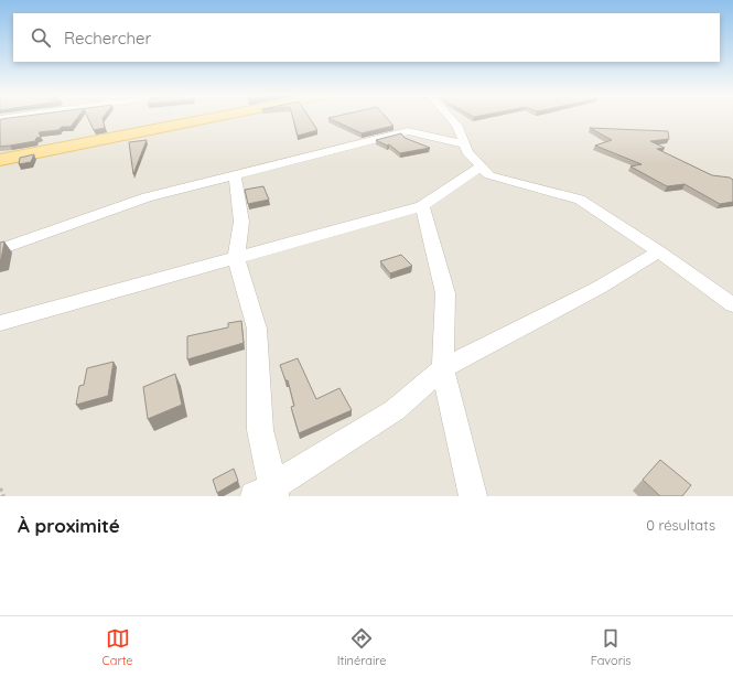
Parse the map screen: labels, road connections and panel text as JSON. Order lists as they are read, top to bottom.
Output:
{
  "page": {
    "search": "Rechercher",
    "heading": ["À proximité", "0 résultats"],
    "nav": ["Carte", "Itinéraire", "Favoris"]
  }
}
